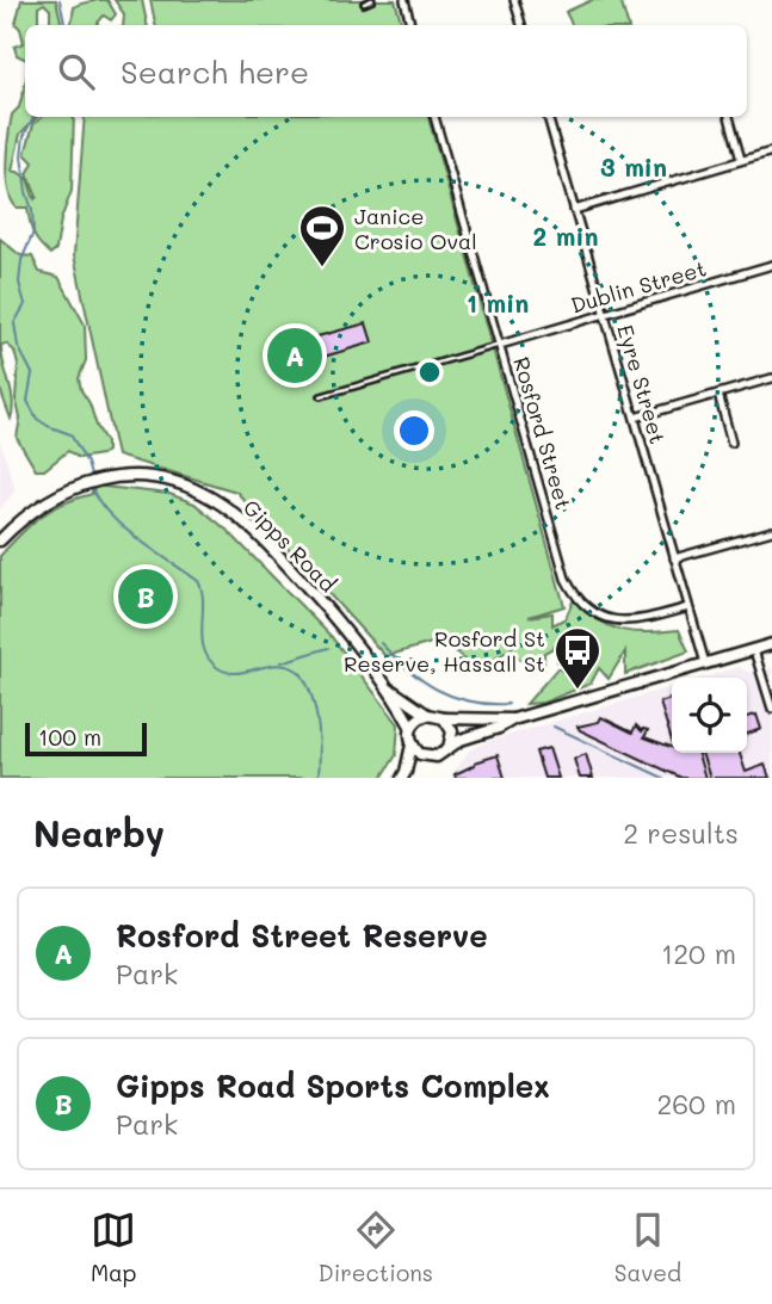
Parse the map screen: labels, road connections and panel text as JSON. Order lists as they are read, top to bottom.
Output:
{
  "streets": {
    "main road": ["Gipps Road"],
    "street": ["Dublin Street", "Eyre Street", "Rosford Street"]
  },
  "crossings": [
    ["Dublin Street", "Eyre Street"],
    ["Dublin Street", "Rosford Street"],
    ["Eyre Street", "Rosford Street"]
  ],
  "places": {
    "sports": ["Janice Crosio Oval"],
    "bus stop": ["Rosford St Reserve, Hassall St"]
  },
  "scale_bar": "100 m",
  "page": {
    "search": "Search here",
    "pins": ["A", "B"],
    "scale": "100 m",
    "heading": ["Nearby", "2 results"],
    "list": [
      {
        "mark": "A",
        "name": "Rosford Street Reserve",
        "note": "Park",
        "value": "120 m"
      },
      {
        "mark": "B",
        "name": "Gipps Road Sports Complex",
        "note": "Park",
        "value": "260 m"
      }
    ],
    "nav": ["Map", "Directions", "Saved"]
  },
  "rings": ["3 min", "2 min", "1 min"]
}
